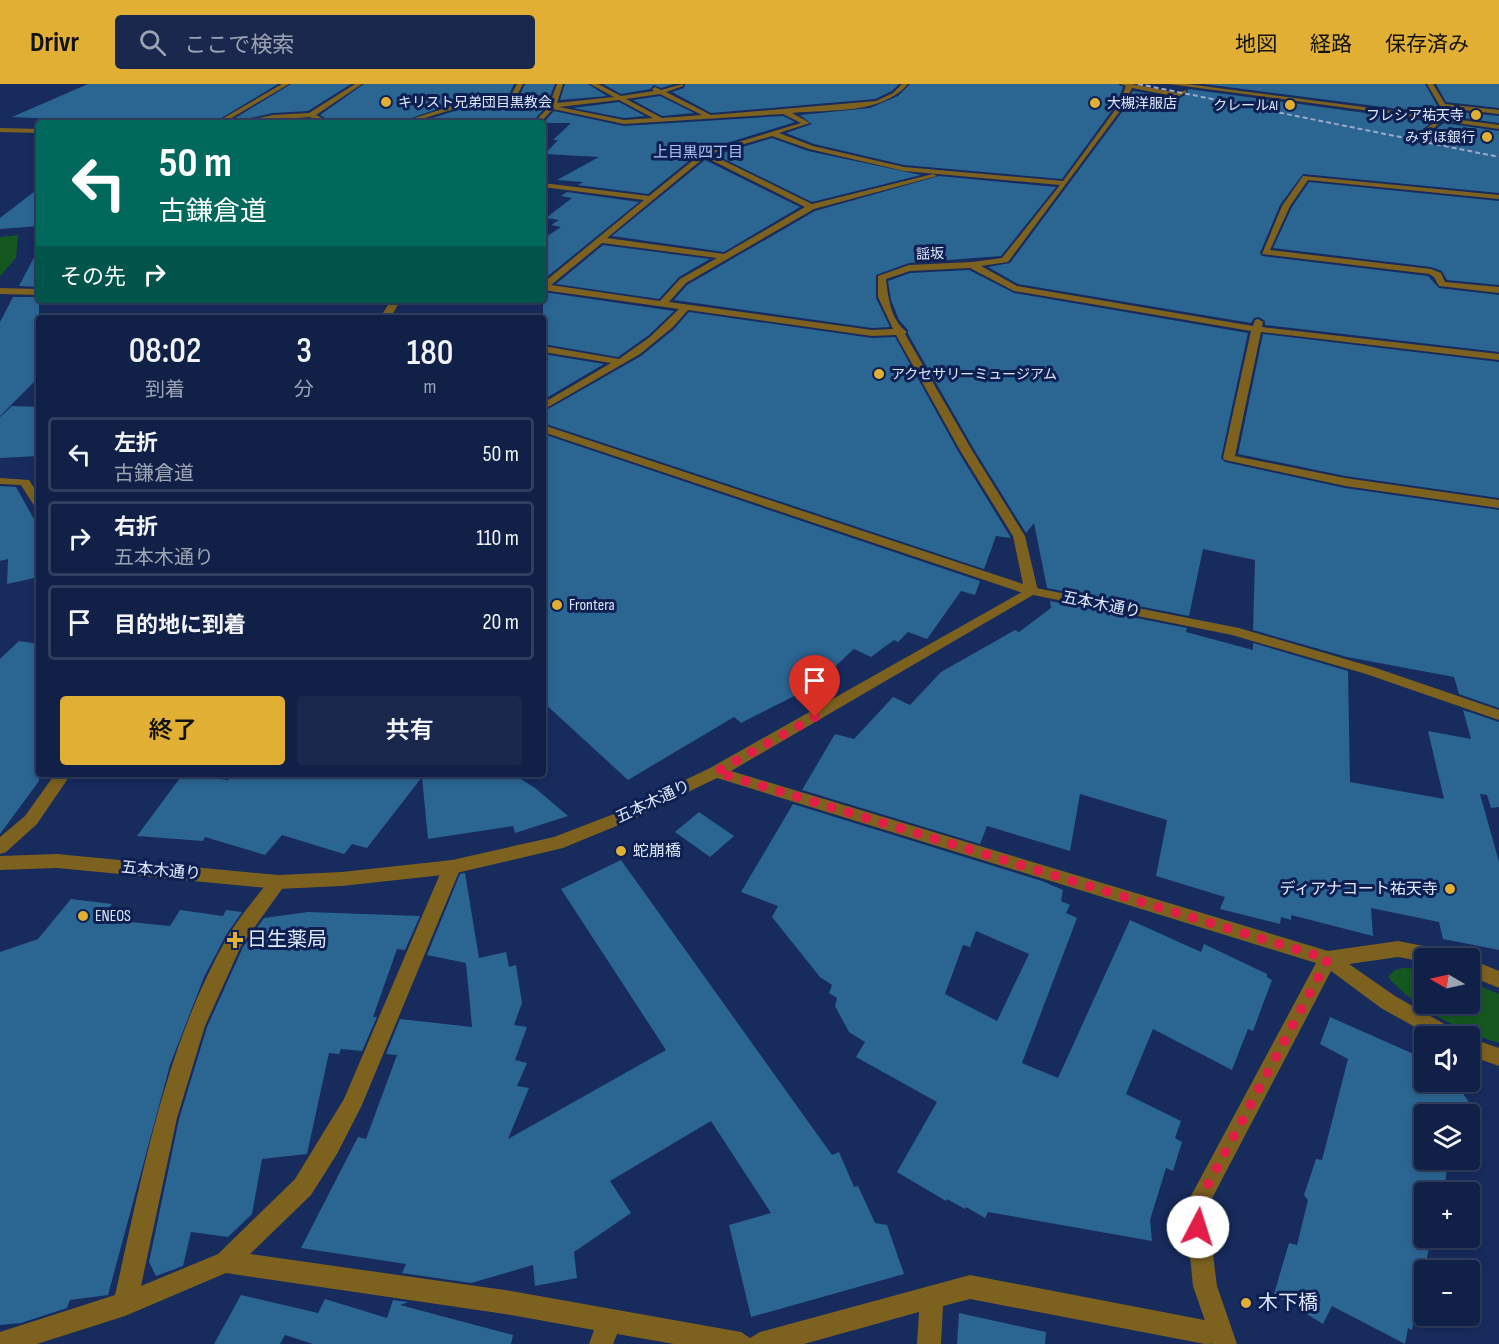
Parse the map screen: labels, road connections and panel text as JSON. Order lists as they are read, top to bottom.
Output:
{
  "streets": {
    "street": ["謡坂", "五本木通り"]
  },
  "districts": ["上目黒四丁目"],
  "places": {
    "other": [
      "キリスト兄弟団目黒教会",
      "大槻洋服店",
      "クレールAI",
      "フレシア祐天寺",
      "みずほ銀行",
      "アクセサリーミュージアム",
      "Frontera",
      "蛇崩橋",
      "ディアナコート祐天寺",
      "ENEOS",
      "木下橋"
    ],
    "health": ["日生薬局"]
  },
  "north": "left",
  "page": {
    "header": "Drivr",
    "search": "ここで検索",
    "nav": ["地図", "経路", "保存済み"],
    "turn": ["50 m", "古鎌倉道"],
    "then": "その先",
    "eta": [
      "08:02",
      "到着",
      "3",
      "分",
      "180",
      "m"
    ],
    "list": [
      {
        "name": "左折",
        "note": "古鎌倉道",
        "value": "50 m"
      },
      {
        "name": "右折",
        "note": "五本木通り",
        "value": "110 m"
      },
      {
        "name": "目的地に到着",
        "value": "20 m"
      }
    ],
    "buttons": ["終了", "共有"],
    "map_buttons": ["+", "−"]
  }
}
